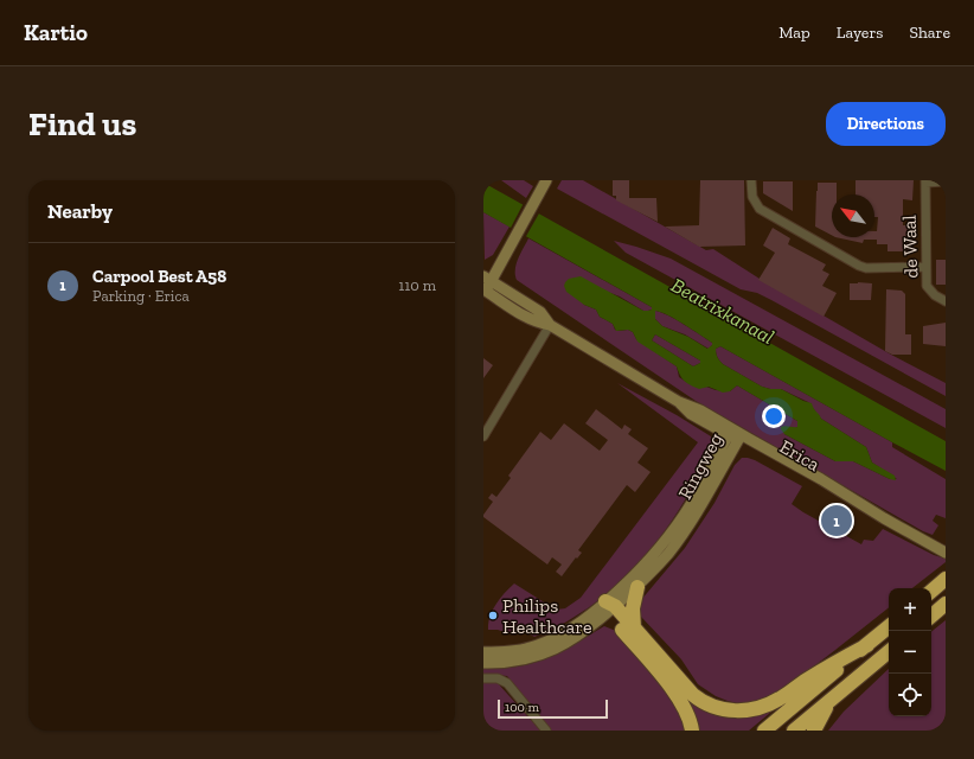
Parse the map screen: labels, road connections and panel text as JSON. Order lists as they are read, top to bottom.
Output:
{
  "streets": {
    "main road": ["Erica", "Ringweg"],
    "street": ["de Waal"]
  },
  "crossings": [
    ["Erica", "Ringweg"]
  ],
  "water": ["Beatrixkanaal"],
  "places": ["Philips Healthcare"],
  "scale_bar": "100 m",
  "north": "top left",
  "page": {
    "header": "Kartio",
    "nav": ["Map", "Layers", "Share"],
    "buttons": "Directions",
    "title": "Find us",
    "heading": "Nearby",
    "list": [
      {
        "mark": "1",
        "name": "Carpool Best A58",
        "note": "Parking · Erica",
        "value": "110 m"
      }
    ],
    "pins": "1",
    "map_buttons": ["+", "−"],
    "scale": "100 m"
  }
}
